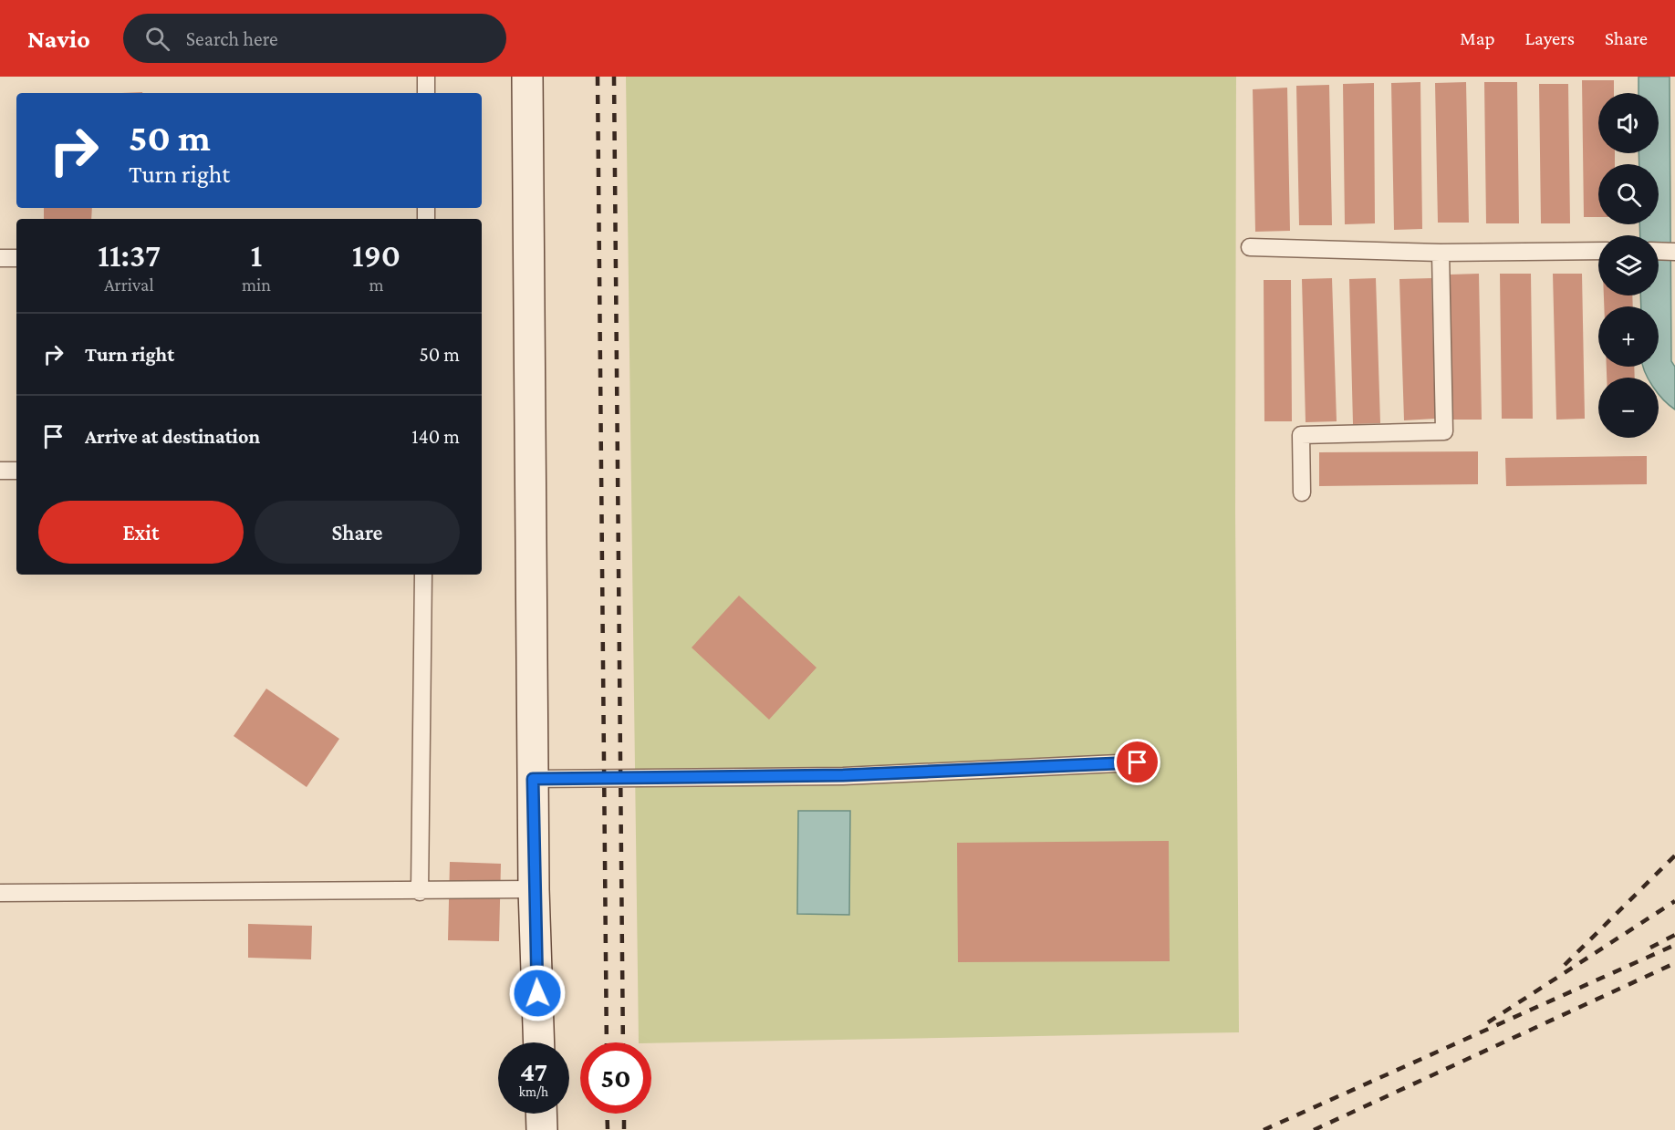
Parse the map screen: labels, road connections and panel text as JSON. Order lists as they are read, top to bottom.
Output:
{
  "page": {
    "header": "Navio",
    "search": "Search here",
    "nav": ["Map", "Layers", "Share"],
    "map_buttons": ["+", "−"],
    "turn": ["50 m", "Turn right"],
    "eta": [
      "11:37",
      "Arrival",
      "1",
      "min",
      "190",
      "m"
    ],
    "list": [
      {
        "name": "Turn right",
        "value": "50 m"
      },
      {
        "name": "Arrive at destination",
        "value": "140 m"
      }
    ],
    "buttons": ["Exit", "Share"],
    "speed": "47 km/h",
    "limit": "50"
  }
}
